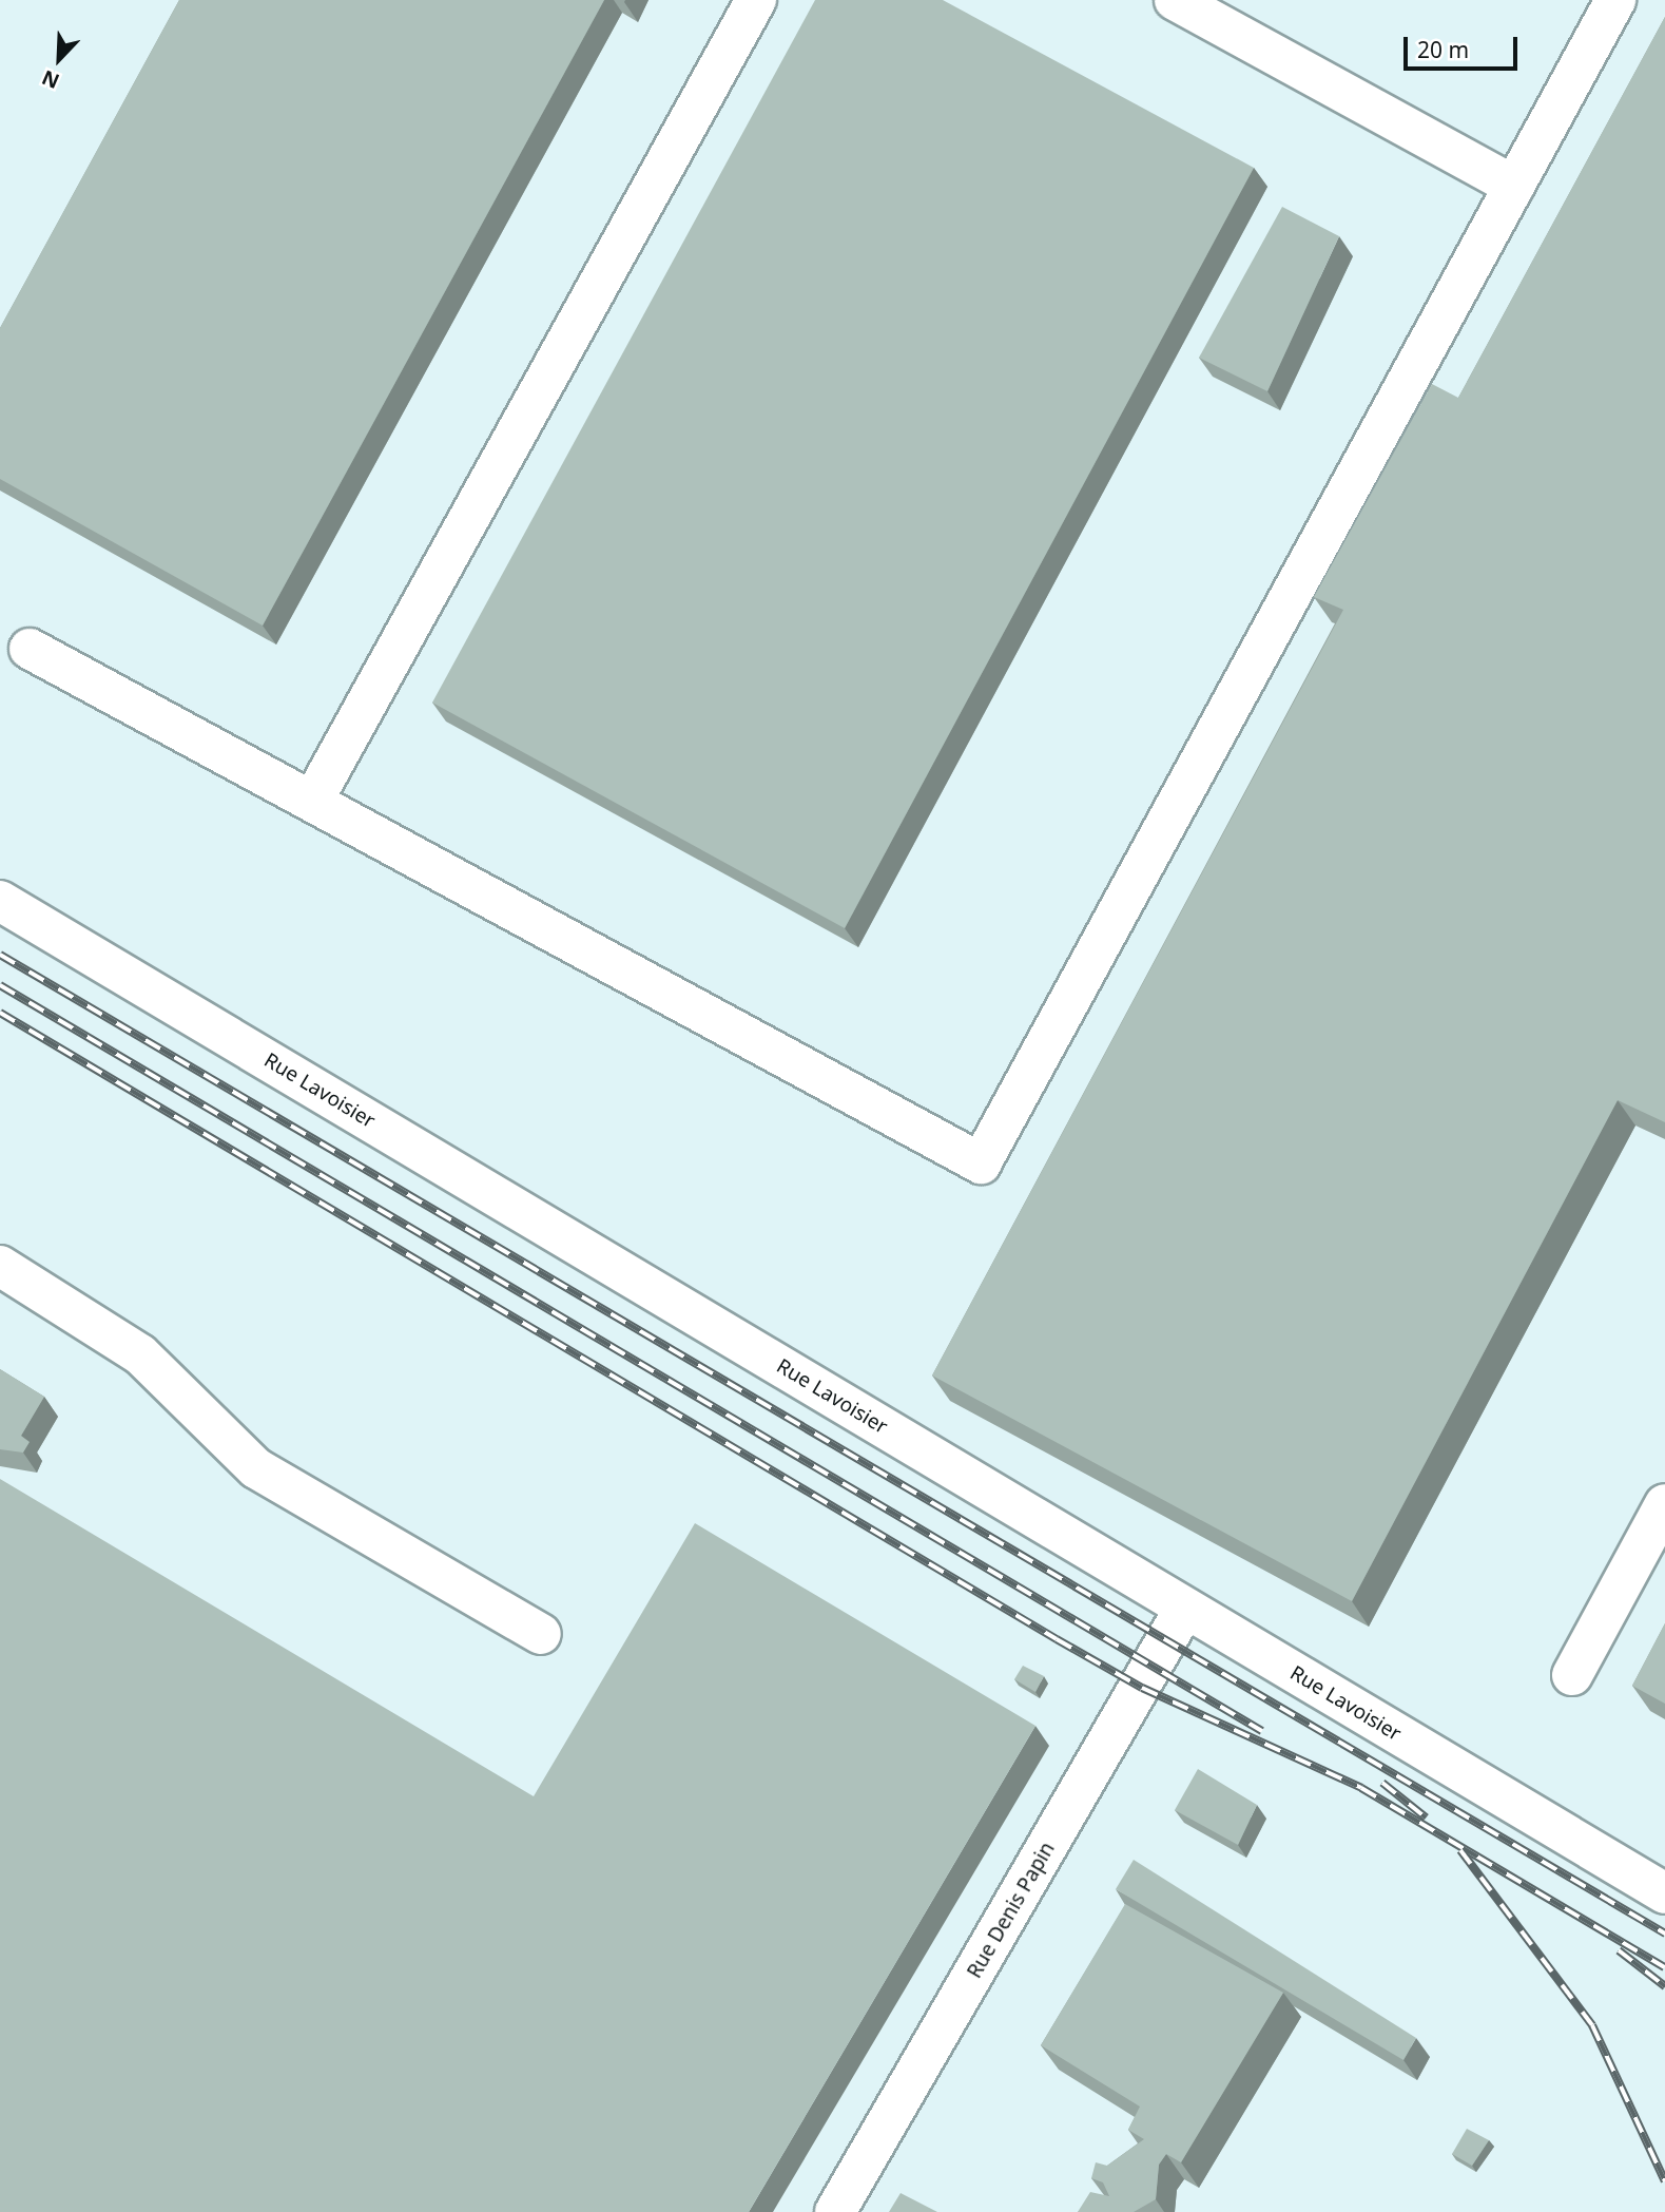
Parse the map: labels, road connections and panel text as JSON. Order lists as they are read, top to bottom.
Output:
{
  "streets": {
    "street": ["Rue Lavoisier", "Rue Denis Papin"]
  },
  "crossings": [
    ["Rue Lavoisier", "Rue Denis Papin"]
  ],
  "scale_bar": "20 m",
  "north": "bottom left"
}
